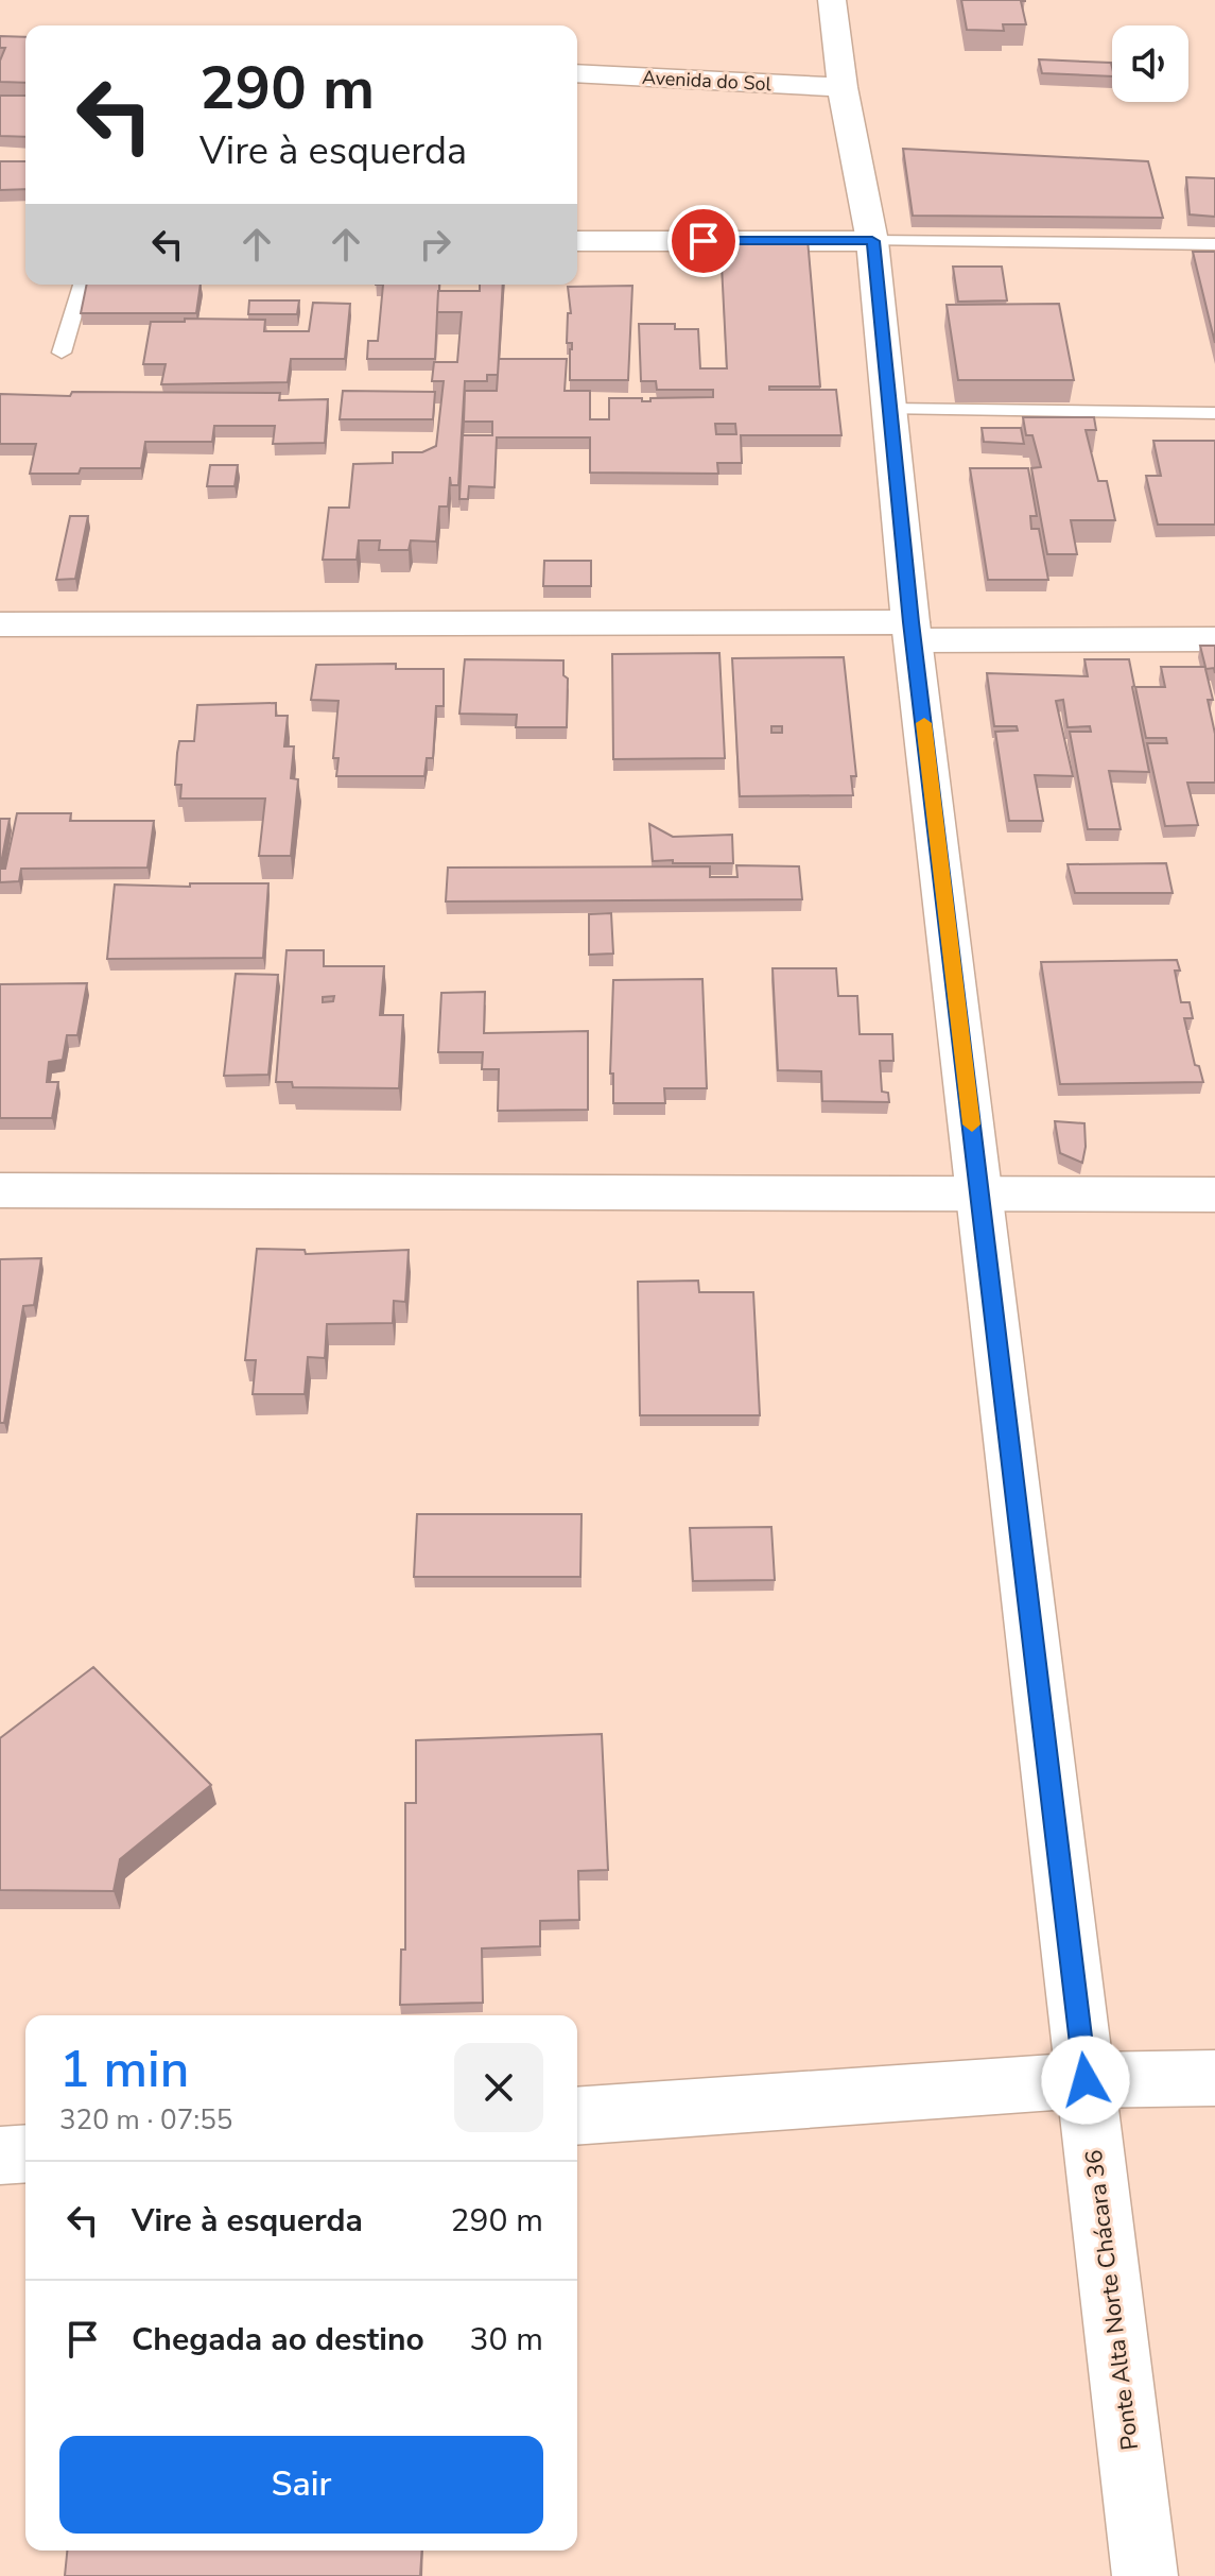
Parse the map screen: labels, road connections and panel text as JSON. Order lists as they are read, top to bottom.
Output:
{
  "streets": {
    "street": ["Avenida do Sol", "Ponte Alta Norte Chácara 36"]
  },
  "crossings": [
    ["Avenida do Sol", "Ponte Alta Norte Chácara 36"]
  ],
  "page": {
    "turn": ["290 m", "Vire à esquerda"],
    "heading": ["1 min", "320 m · 07:55"],
    "list": [
      {
        "name": "Vire à esquerda",
        "value": "290 m"
      },
      {
        "name": "Chegada ao destino",
        "value": "30 m"
      }
    ],
    "buttons": "Sair"
  }
}
